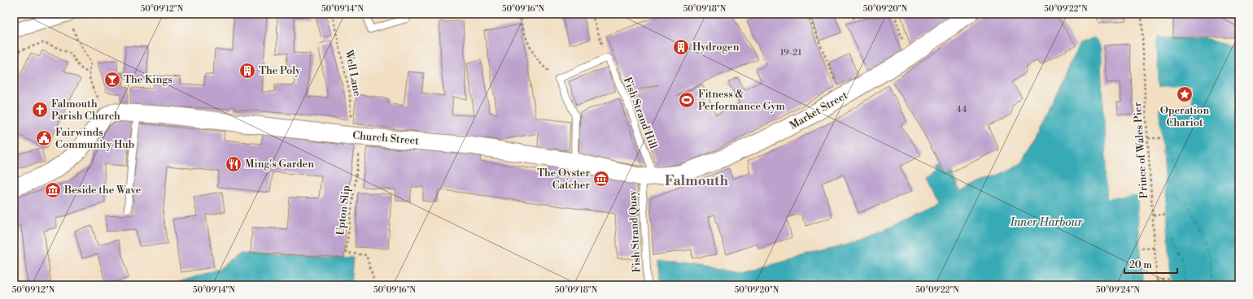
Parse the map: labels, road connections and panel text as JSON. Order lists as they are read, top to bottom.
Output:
{
  "streets": {
    "street": ["Market Street", "Church Street"],
    "lane": ["Fish Strand Hill", "Fish Strand Quay"],
    "path": ["Well Lane", "Prince of Wales Pier", "Upton Slip"]
  },
  "crossings": [
    ["Well Lane", "Church Street"],
    ["Market Street", "Fish Strand Hill"],
    ["Market Street", "Church Street"],
    ["Market Street", "Fish Strand Quay"],
    ["Fish Strand Hill", "Church Street"],
    ["Fish Strand Hill", "Fish Strand Quay"],
    ["Church Street", "Fish Strand Quay"]
  ],
  "districts": ["Falmouth"],
  "water": ["Inner Harbour"],
  "places": {
    "building": ["Hydrogen", "The Poly"],
    "bar": ["The Kings"],
    "place": ["Operation Chariot"],
    "sports": ["Fitness & Performance Gym"],
    "church": ["Falmouth Parish Church"],
    "public building": ["Fairwinds Community Hub"],
    "restaurant": ["Ming's Garden"],
    "museum": ["The Oyster Catcher", "Beside the Wave"]
  },
  "house_numbers": ["19-21", "44"],
  "scale_bar": "20 m",
  "coordinates": [
    "50°09'12\"N",
    "50°09'14\"N",
    "50°09'16\"N",
    "50°09'18\"N",
    "50°09'20\"N",
    "50°09'22\"N",
    "50°09'24\"N"
  ]
}
